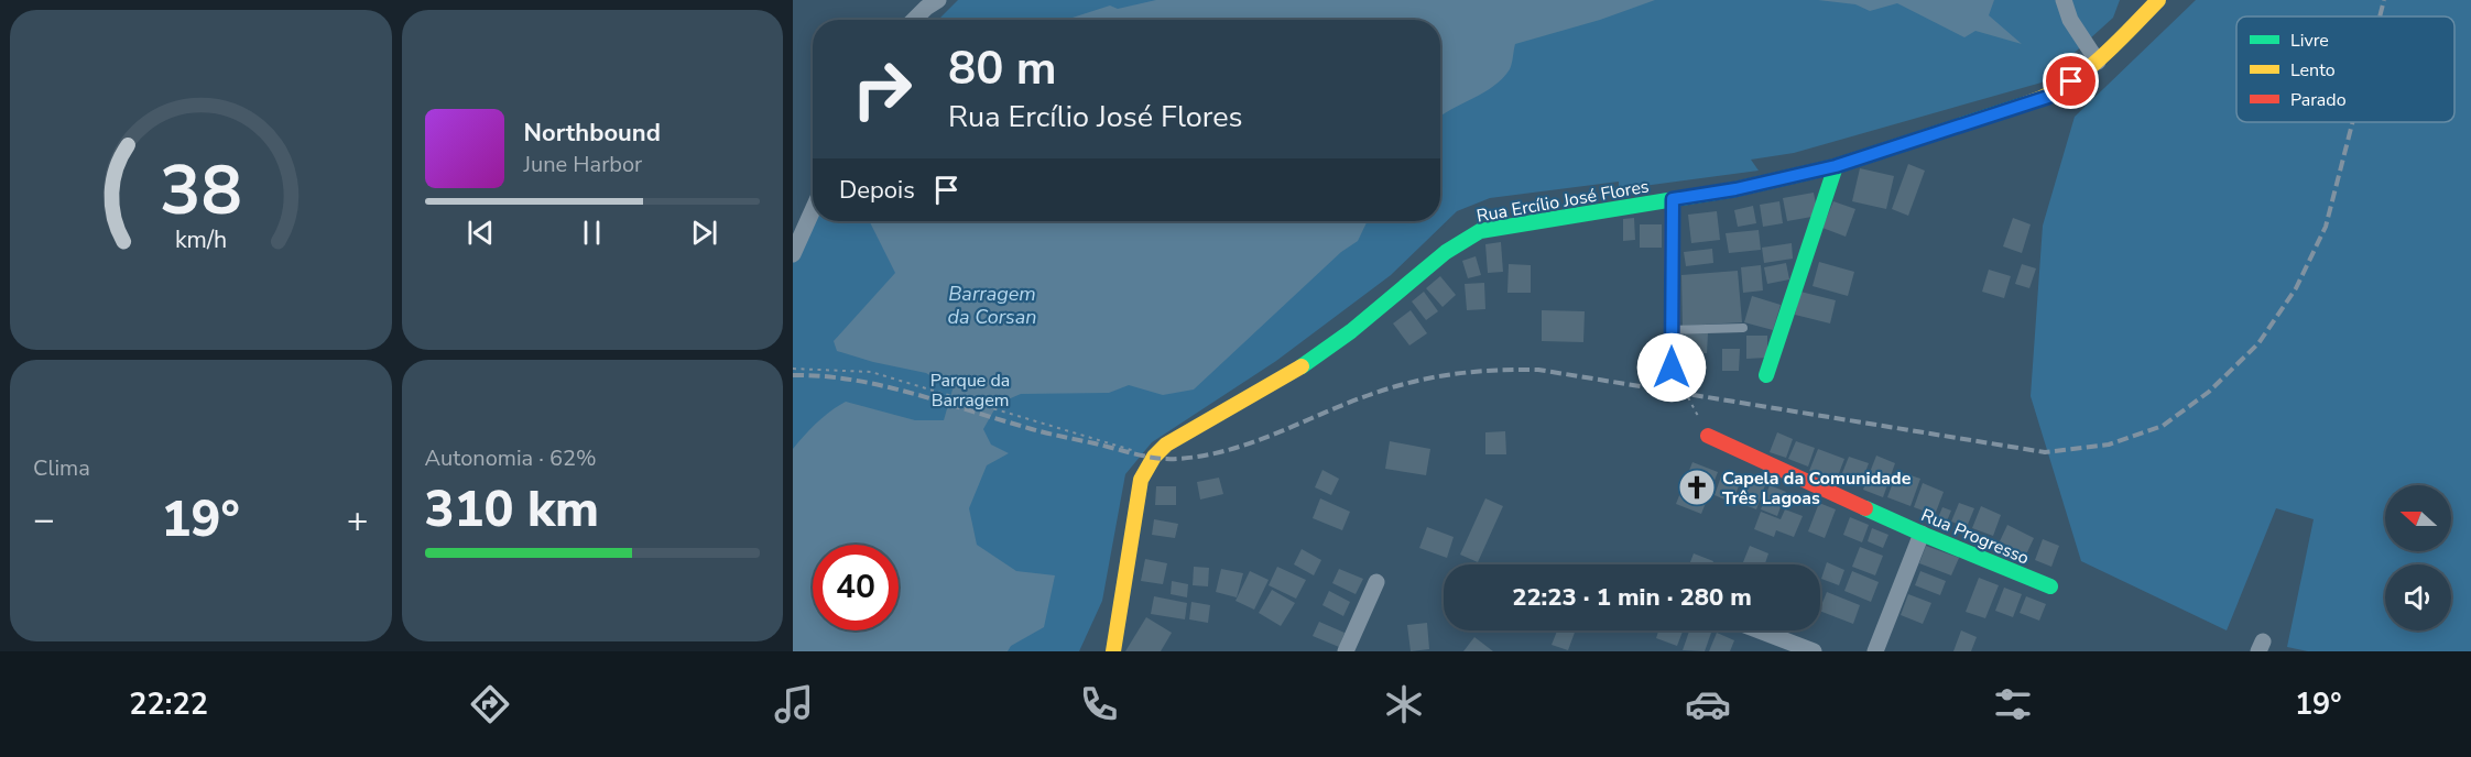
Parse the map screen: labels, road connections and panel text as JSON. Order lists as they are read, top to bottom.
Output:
{
  "streets": {
    "street": ["Rua Ercílio José Flores", "Rua Progresso"]
  },
  "water": ["Barragem da Corsan"],
  "parks": ["Parque da Barragem"],
  "places": {
    "church": ["Capela da Comunidade Três Lagoas"]
  },
  "legend": ["Livre", "Lento", "Parado"],
  "north": "left",
  "page": {
    "turn": ["80 m", "Rua Ercílio José Flores"],
    "song": ["Northbound", "June Harbor"],
    "then": "Depois",
    "tile": [
      "Clima",
      ["Autonomia · 62%", "310 km"]
    ],
    "heat": ["−", "19°", "+"],
    "limit": "40",
    "trip": "22:23 · 1 min · 280 m",
    "tabs": ["22:22", "19°"],
    "gauge": ["38", "km/h"]
  }
}
